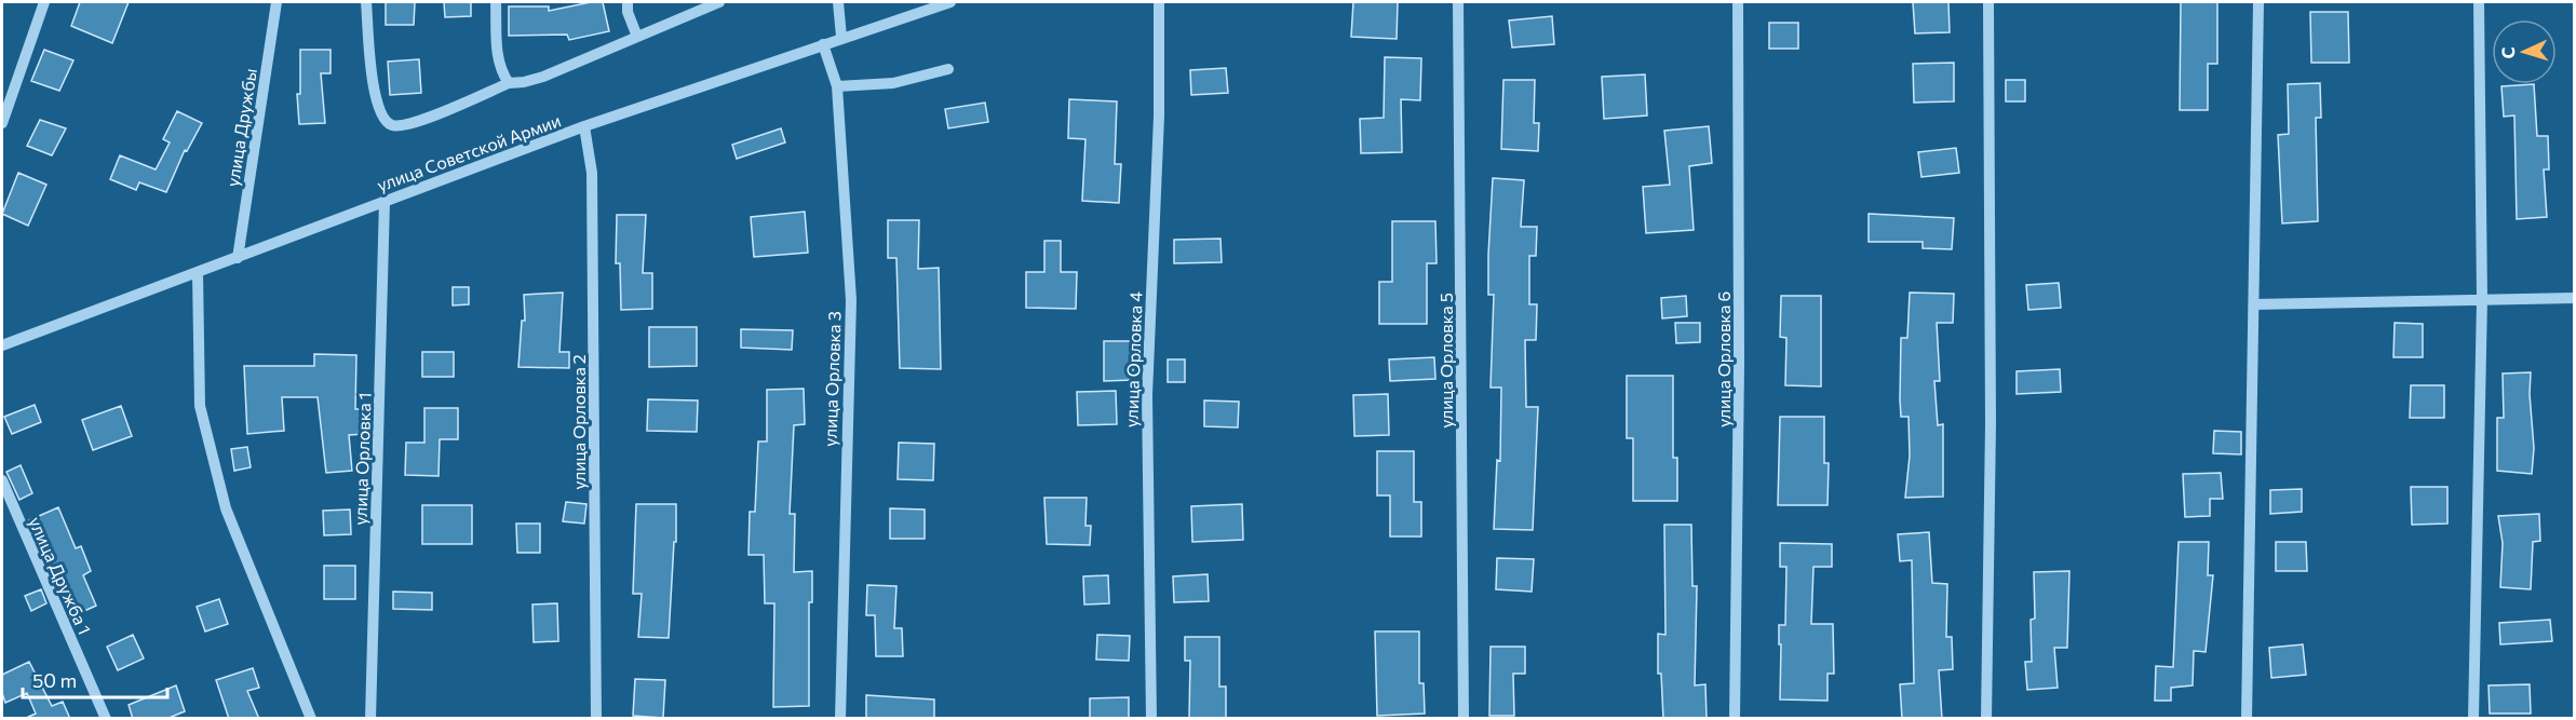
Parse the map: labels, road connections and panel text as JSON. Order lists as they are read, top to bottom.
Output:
{
  "streets": {
    "street": [
      "улица Дружбы",
      "улица Советской Армии",
      "улица Орловка 4",
      "улица Орловка 6",
      "улица Орловка 5",
      "улица Орловка 3",
      "улица Орловка 2",
      "улица Орловка 1",
      "улица Дружба 1"
    ]
  },
  "crossings": [
    ["улица Дружбы", "улица Советской Армии"],
    ["улица Советской Армии", "улица Орловка 3"],
    ["улица Советской Армии", "улица Орловка 2"],
    ["улица Советской Армии", "улица Орловка 1"]
  ],
  "scale_bar": "50 m",
  "north": "left"
}
